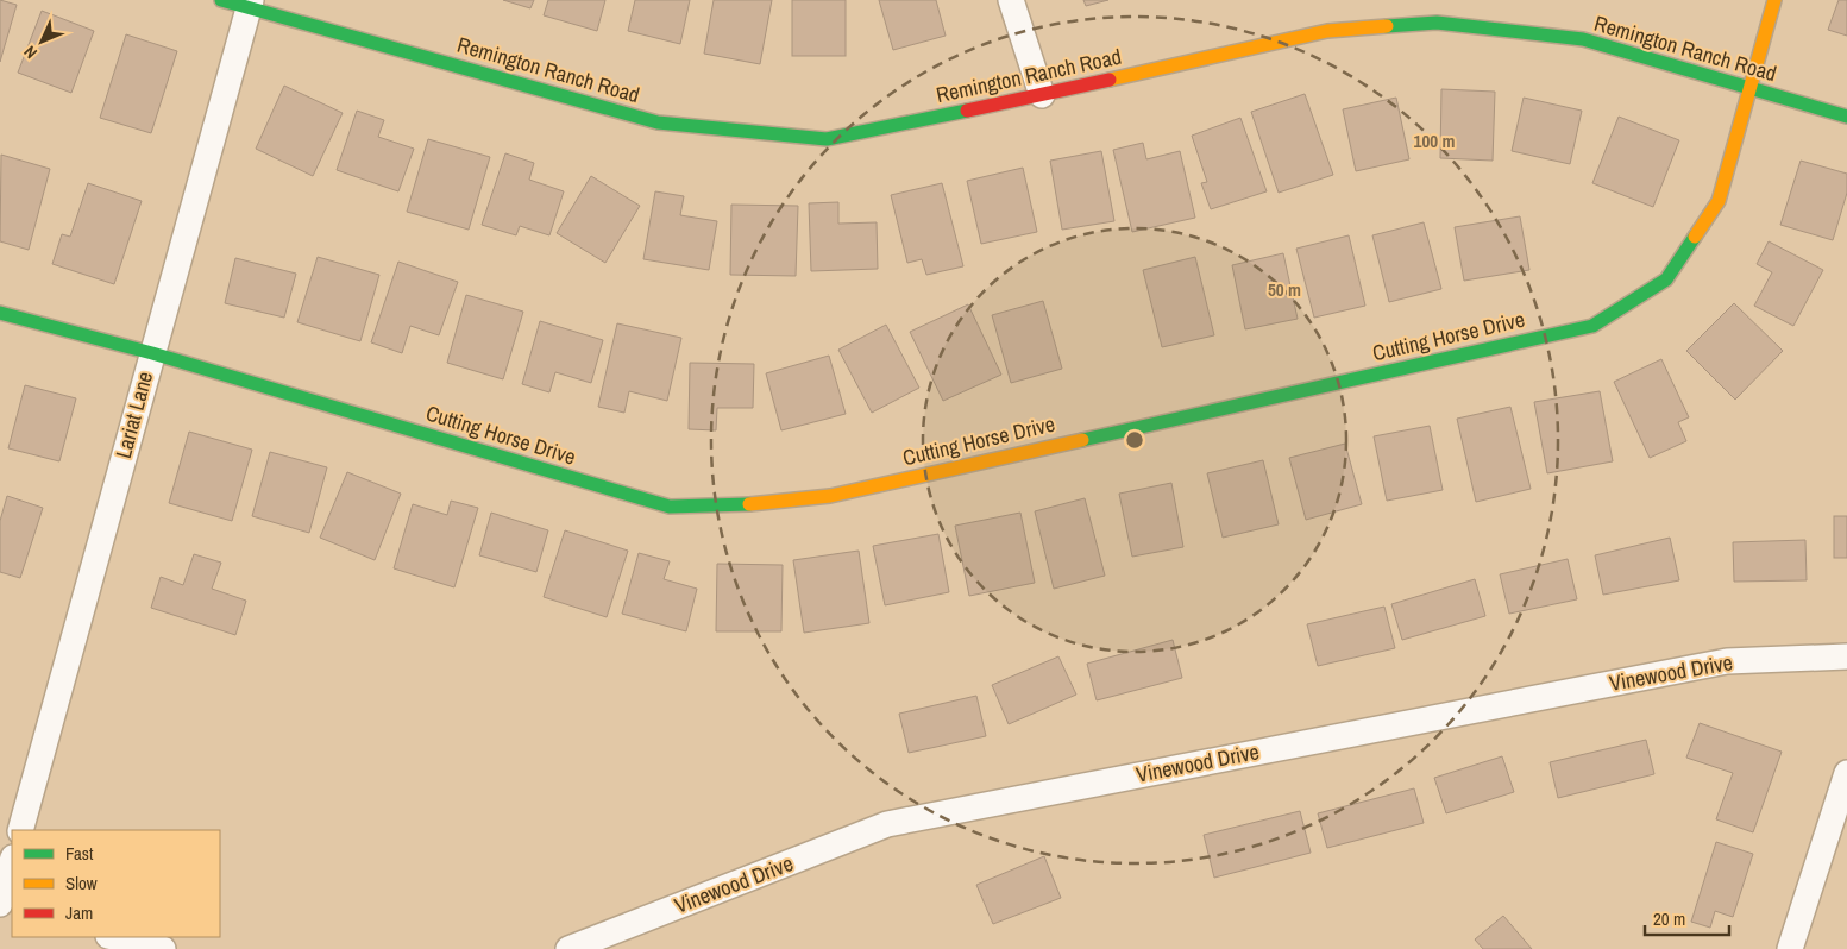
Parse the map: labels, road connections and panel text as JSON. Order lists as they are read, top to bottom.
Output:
{
  "streets": {
    "street": [
      "Remington Ranch Road",
      "Cutting Horse Drive",
      "Lariat Lane",
      "Vinewood Drive"
    ]
  },
  "crossings": [
    ["Remington Ranch Road", "Cutting Horse Drive"],
    ["Remington Ranch Road", "Lariat Lane"],
    ["Cutting Horse Drive", "Lariat Lane"]
  ],
  "legend": ["Fast", "Slow", "Jam"],
  "scale_bar": "20 m",
  "north": "bottom left",
  "rings": ["100 m", "50 m"]
}
